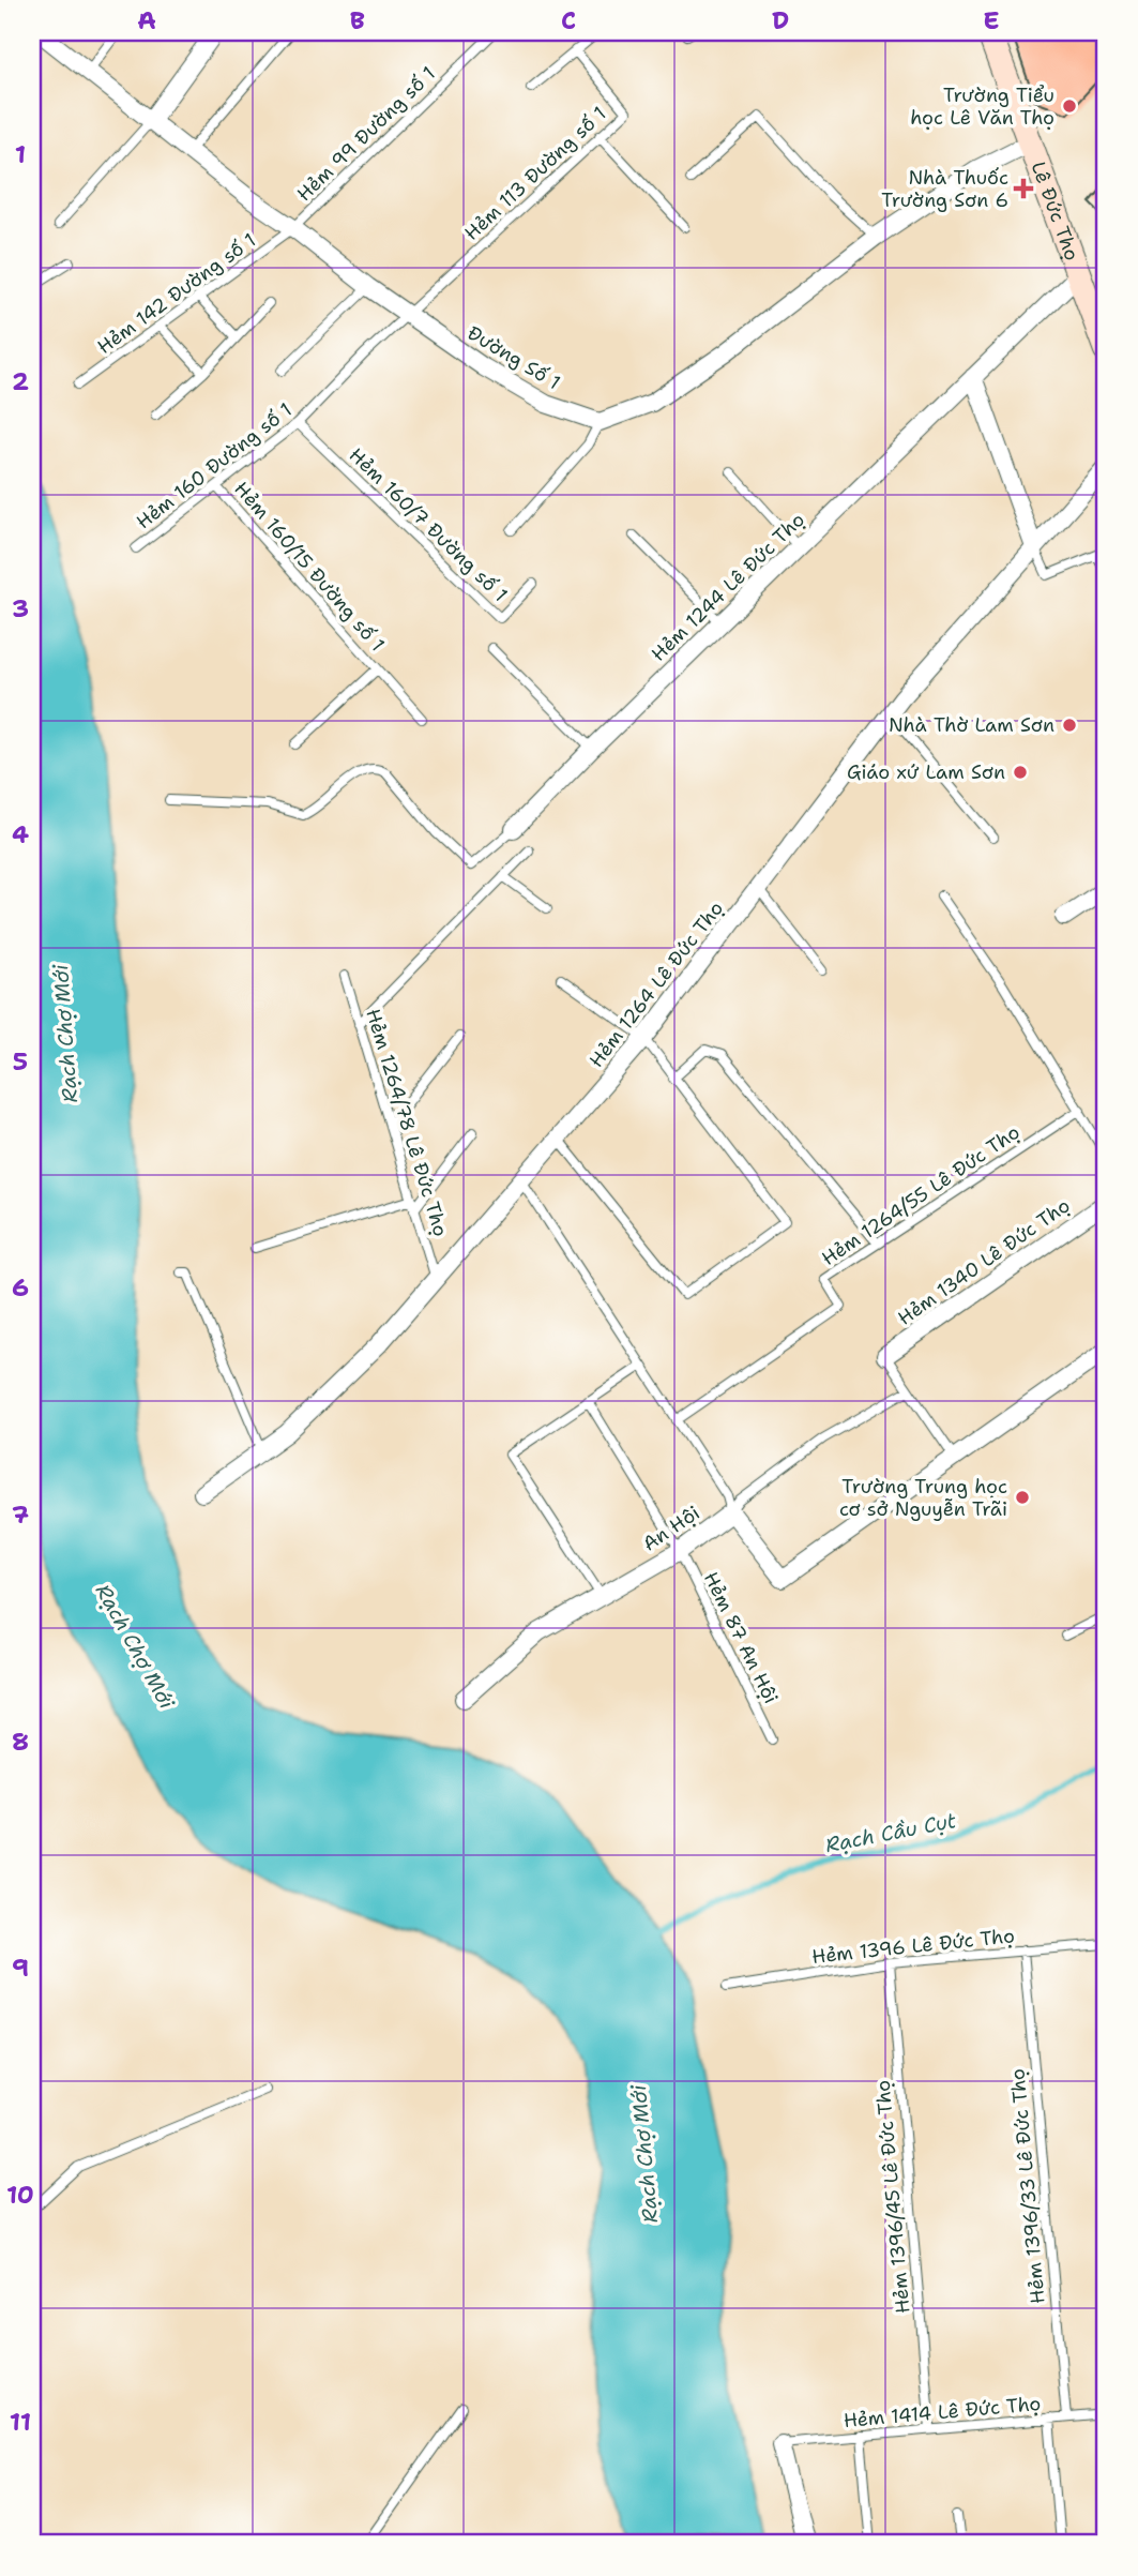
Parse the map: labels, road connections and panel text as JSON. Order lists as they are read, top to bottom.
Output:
{
  "streets": {
    "main road": ["Lê Đức Thọ"],
    "street": [
      "Đường Số 1",
      "Hẻm 1244 Lê Đức Thọ",
      "Hẻm 1264 Lê Đức Thọ",
      "Hẻm 1340 Lê Đức Thọ",
      "An Hội"
    ],
    "lane": [
      "Hẻm 99 Đường số 1",
      "Hẻm 113 Đường số 1",
      "Hẻm 142 Đường số 1",
      "Hẻm 160 Đường số 1",
      "Hẻm 160/7 Đường số 1",
      "Hẻm 160/15 Đường số 1",
      "Hẻm 1264/78 Lê Đức Thọ",
      "Hẻm 1264/55 Lê Đức Thọ",
      "Hẻm 87 An Hội",
      "Hẻm 1396 Lê Đức Thọ",
      "Hẻm 1396/33 Lê Đức Thọ",
      "Hẻm 1396/45 Lê Đức Thọ",
      "Hẻm 1414 Lê Đức Thọ"
    ]
  },
  "crossings": [
    ["Hẻm 99 Đường số 1", "Hẻm 142 Đường số 1"],
    ["Hẻm 99 Đường số 1", "Đường Số 1"],
    ["Hẻm 113 Đường số 1", "Đường Số 1"],
    ["Hẻm 113 Đường số 1", "Hẻm 160 Đường số 1"],
    ["Lê Đức Thọ", "Hẻm 1244 Lê Đức Thọ"],
    ["Hẻm 142 Đường số 1", "Đường Số 1"],
    ["Đường Số 1", "Hẻm 160 Đường số 1"],
    ["Hẻm 160 Đường số 1", "Hẻm 160/7 Đường số 1"],
    ["Hẻm 160 Đường số 1", "Hẻm 160/15 Đường số 1"],
    ["Hẻm 1264 Lê Đức Thọ", "Hẻm 1264/78 Lê Đức Thọ"],
    ["An Hội", "Hẻm 87 An Hội"],
    ["Hẻm 1396 Lê Đức Thọ", "Hẻm 1396/33 Lê Đức Thọ"],
    ["Hẻm 1396 Lê Đức Thọ", "Hẻm 1396/45 Lê Đức Thọ"],
    ["Hẻm 1396/33 Lê Đức Thọ", "Hẻm 1414 Lê Đức Thọ"],
    ["Hẻm 1396/45 Lê Đức Thọ", "Hẻm 1414 Lê Đức Thọ"]
  ],
  "water": ["Rạch Chợ Mới", "Rạch Cầu Cụt"],
  "places": {
    "other": [
      "Trường Tiểu học Lê Văn Thọ",
      "Nhà Thờ Lam Sơn",
      "Giáo xứ Lam Sơn",
      "Trường Trung học cơ sở Nguyễn Trãi"
    ],
    "health": ["Nhà Thuốc Trường Sơn 6"]
  },
  "grid": {
    "columns": [
      "A",
      "B",
      "C",
      "D",
      "E"
    ],
    "rows": [
      "1",
      "2",
      "3",
      "4",
      "5",
      "6",
      "7",
      "8",
      "9",
      "10",
      "11"
    ]
  }
}
